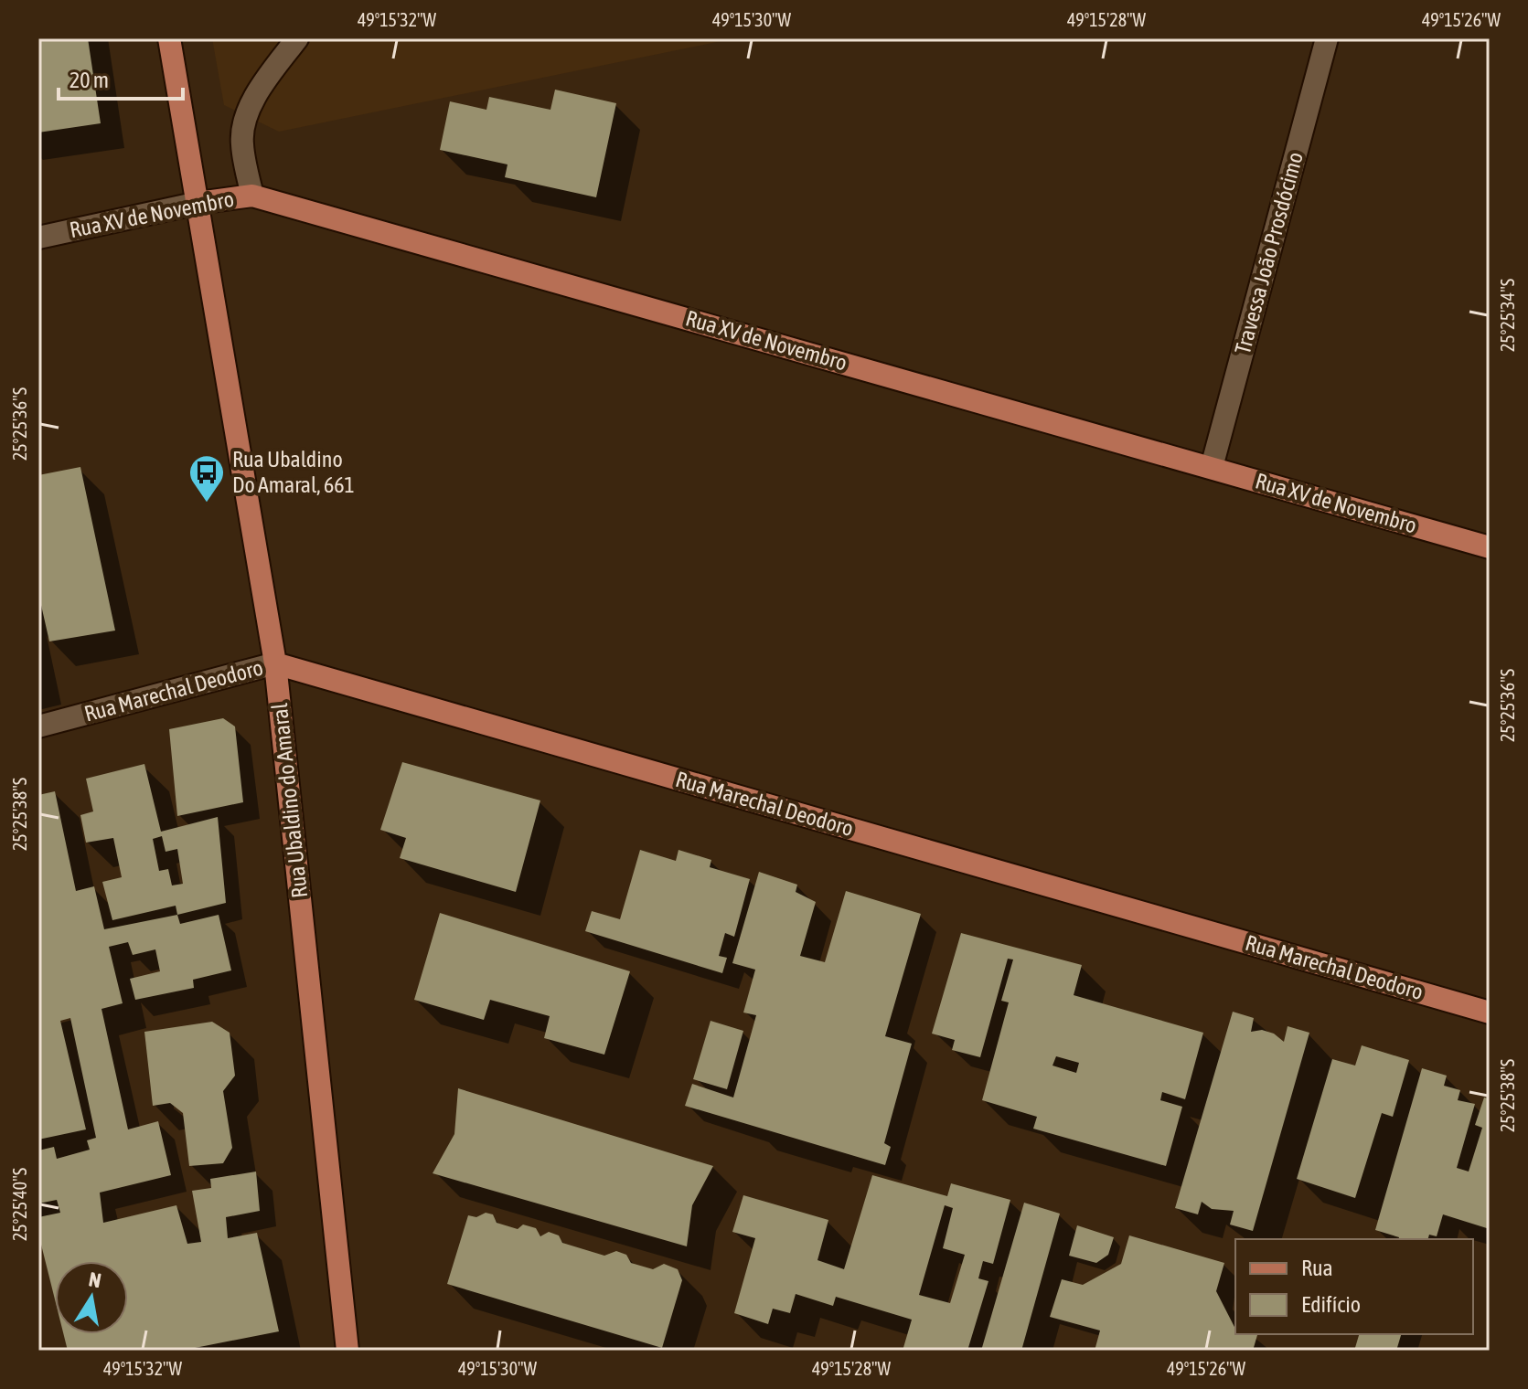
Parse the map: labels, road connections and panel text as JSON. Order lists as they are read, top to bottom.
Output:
{
  "streets": {
    "main road": ["Rua XV de Novembro", "Rua Marechal Deodoro", "Rua Ubaldino do Amaral"],
    "street": ["Travessa João Prosdócimo"]
  },
  "crossings": [
    ["Rua XV de Novembro", "Travessa João Prosdócimo"],
    ["Rua XV de Novembro", "Rua Ubaldino do Amaral"],
    ["Rua Marechal Deodoro", "Rua Ubaldino do Amaral"]
  ],
  "places": {
    "bus stop": ["Rua Ubaldino Do Amaral, 661"]
  },
  "legend": ["Rua", "Edifício"],
  "scale_bar": "20 m",
  "north": "top",
  "coordinates": [
    "49°15'32\"W",
    "49°15'30\"W",
    "49°15'28\"W",
    "49°15'26\"W",
    "25°25'34\"S",
    "25°25'36\"S",
    "25°25'38\"S",
    "25°25'40\"S"
  ]
}
